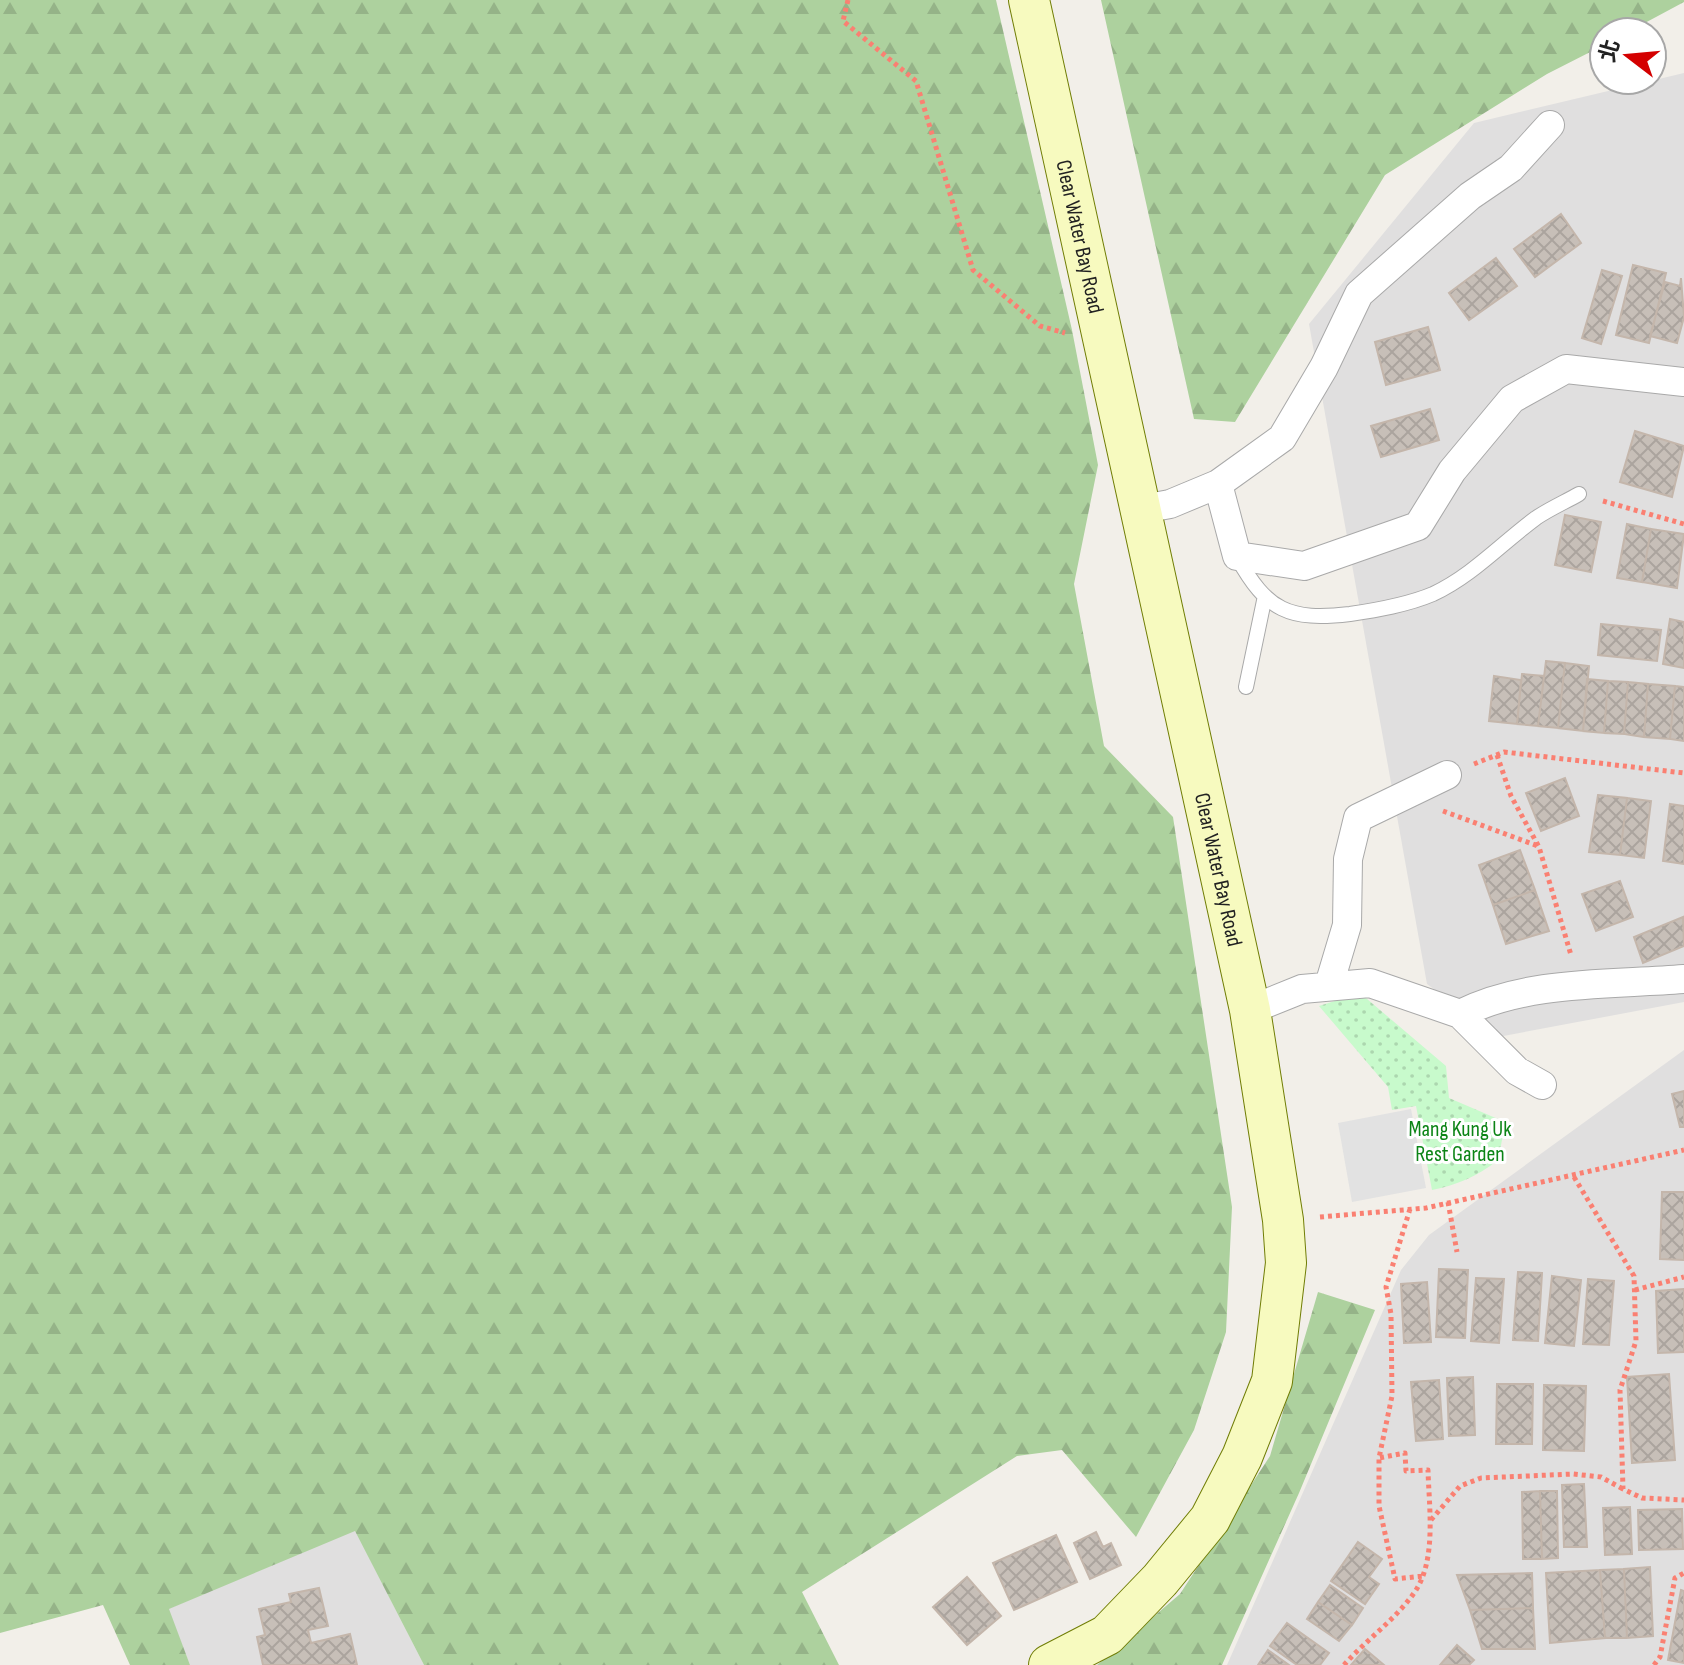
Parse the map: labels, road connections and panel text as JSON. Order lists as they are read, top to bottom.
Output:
{
  "streets": {
    "main road": ["Clear Water Bay Road"]
  },
  "parks": ["Mang Kung Uk Rest Garden"],
  "north": "left"
}
